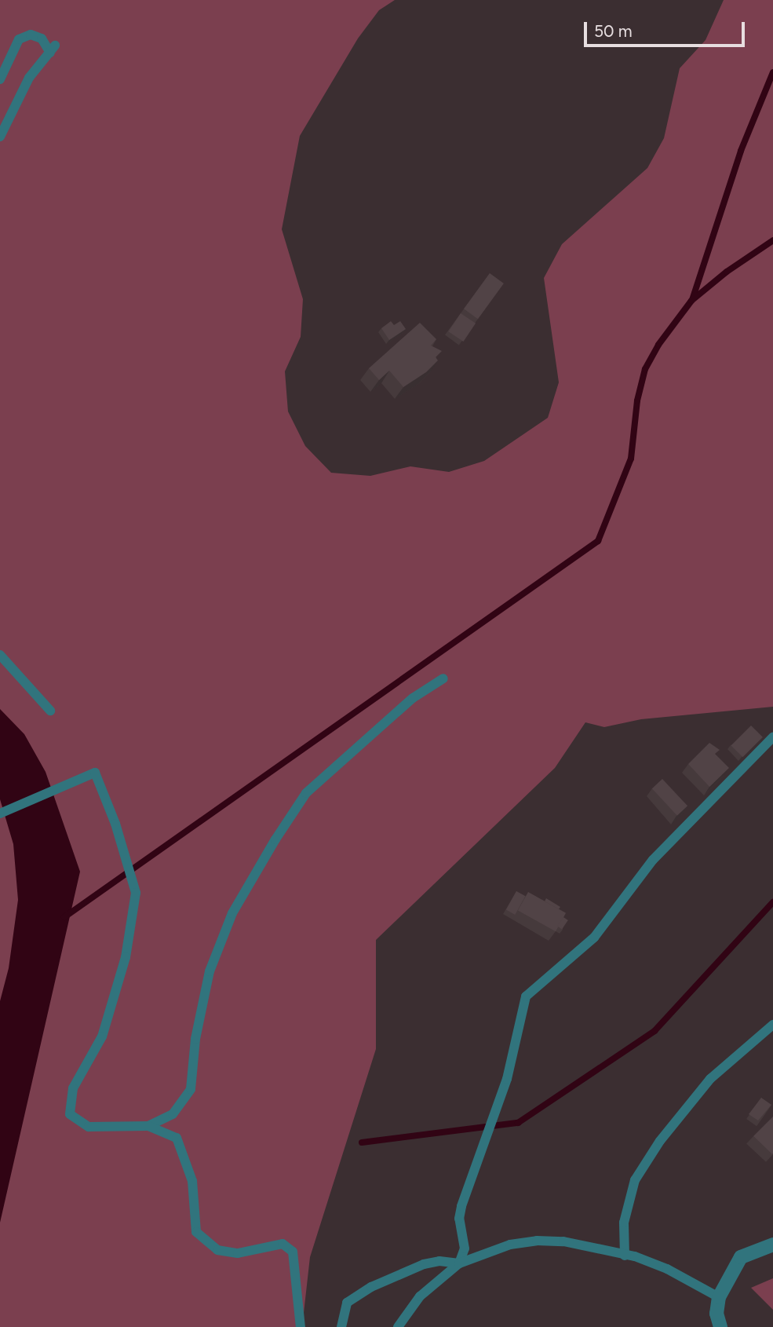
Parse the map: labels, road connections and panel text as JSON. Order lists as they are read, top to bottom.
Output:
{
  "scale_bar": "50 m"
}
